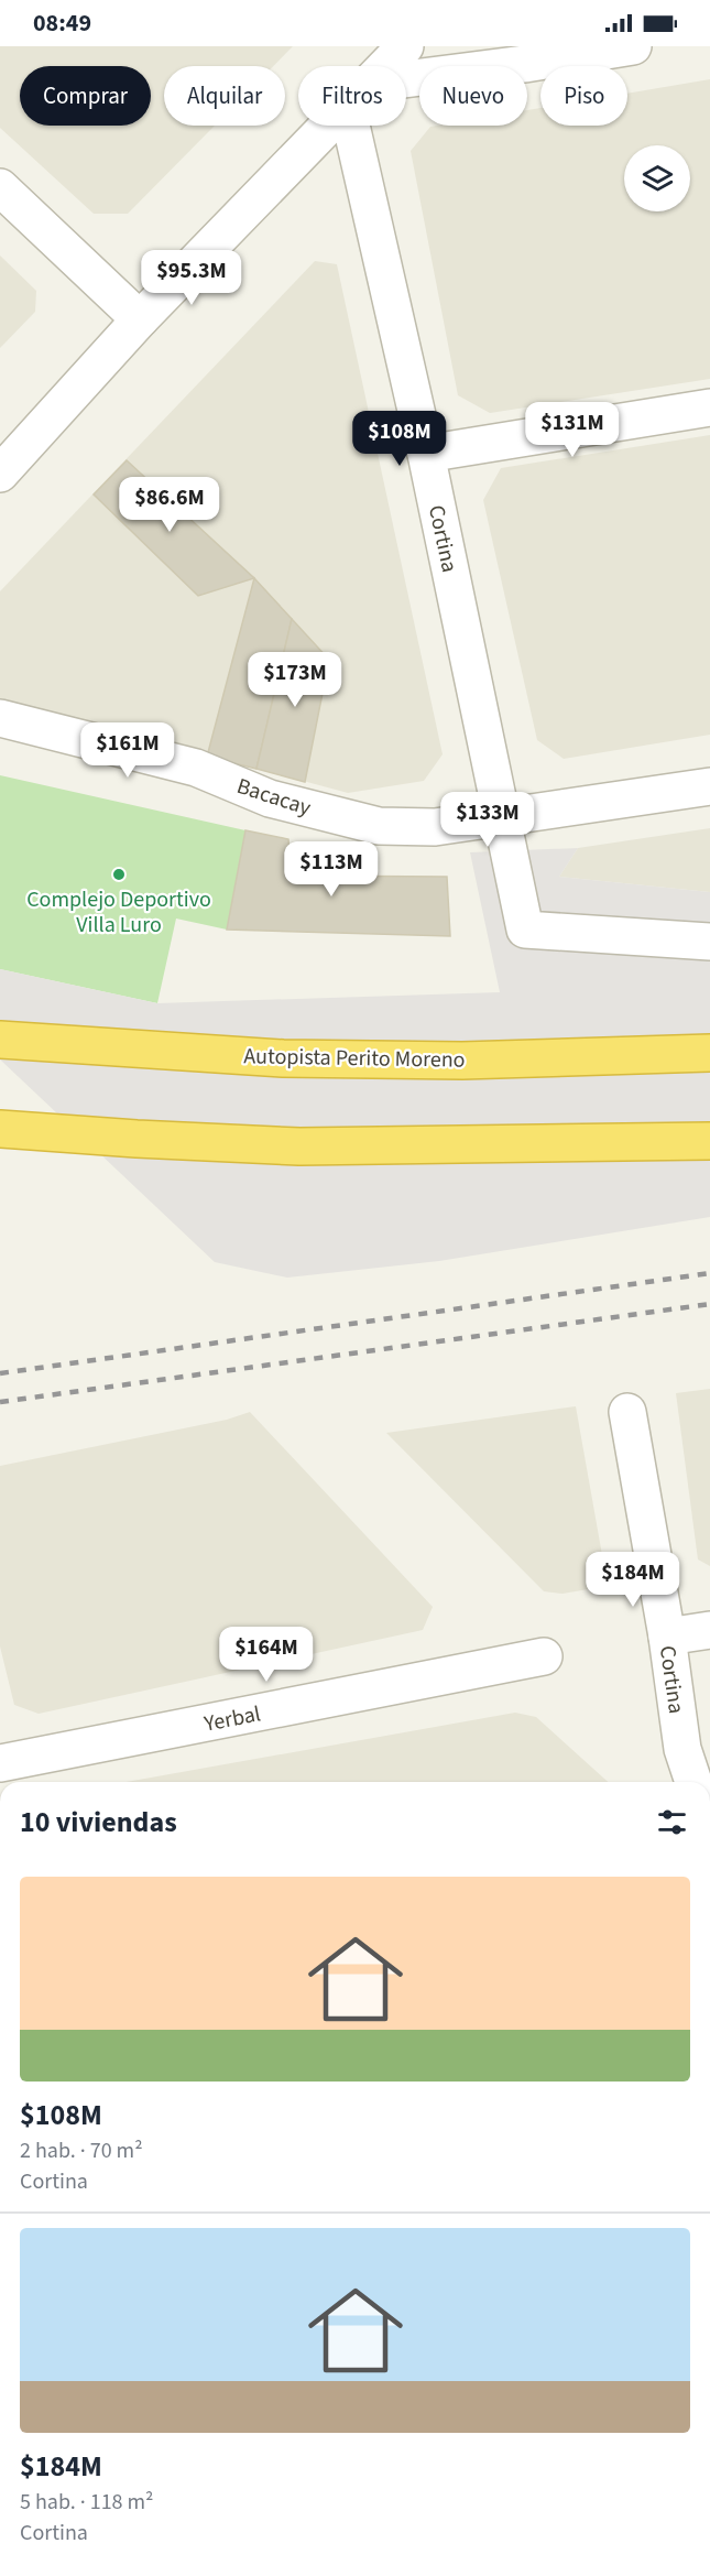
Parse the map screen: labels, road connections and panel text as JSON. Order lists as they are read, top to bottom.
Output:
{
  "streets": {
    "highway": ["Autopista Perito Moreno"],
    "street": ["Cortina", "Bacacay", "Yerbal"]
  },
  "crossings": [
    ["Cortina", "Bacacay"]
  ],
  "places": ["Complejo Deportivo Villa Luro"],
  "page": {
    "status": "08:49",
    "chip": [
      "Comprar",
      "Alquilar",
      "Filtros",
      "Nuevo",
      "Piso"
    ],
    "price": [
      "$95.3M",
      "$131M",
      "$108M",
      "$86.6M",
      "$173M",
      "$161M",
      "$133M",
      "$113M",
      "$184M",
      "$164M"
    ],
    "heading": "10 viviendas",
    "list": [
      {
        "name": "$108M",
        "note": "2 hab. · 70 m² · Cortina"
      },
      {
        "name": "$184M",
        "note": "5 hab. · 118 m² · Cortina"
      }
    ]
  }
}
